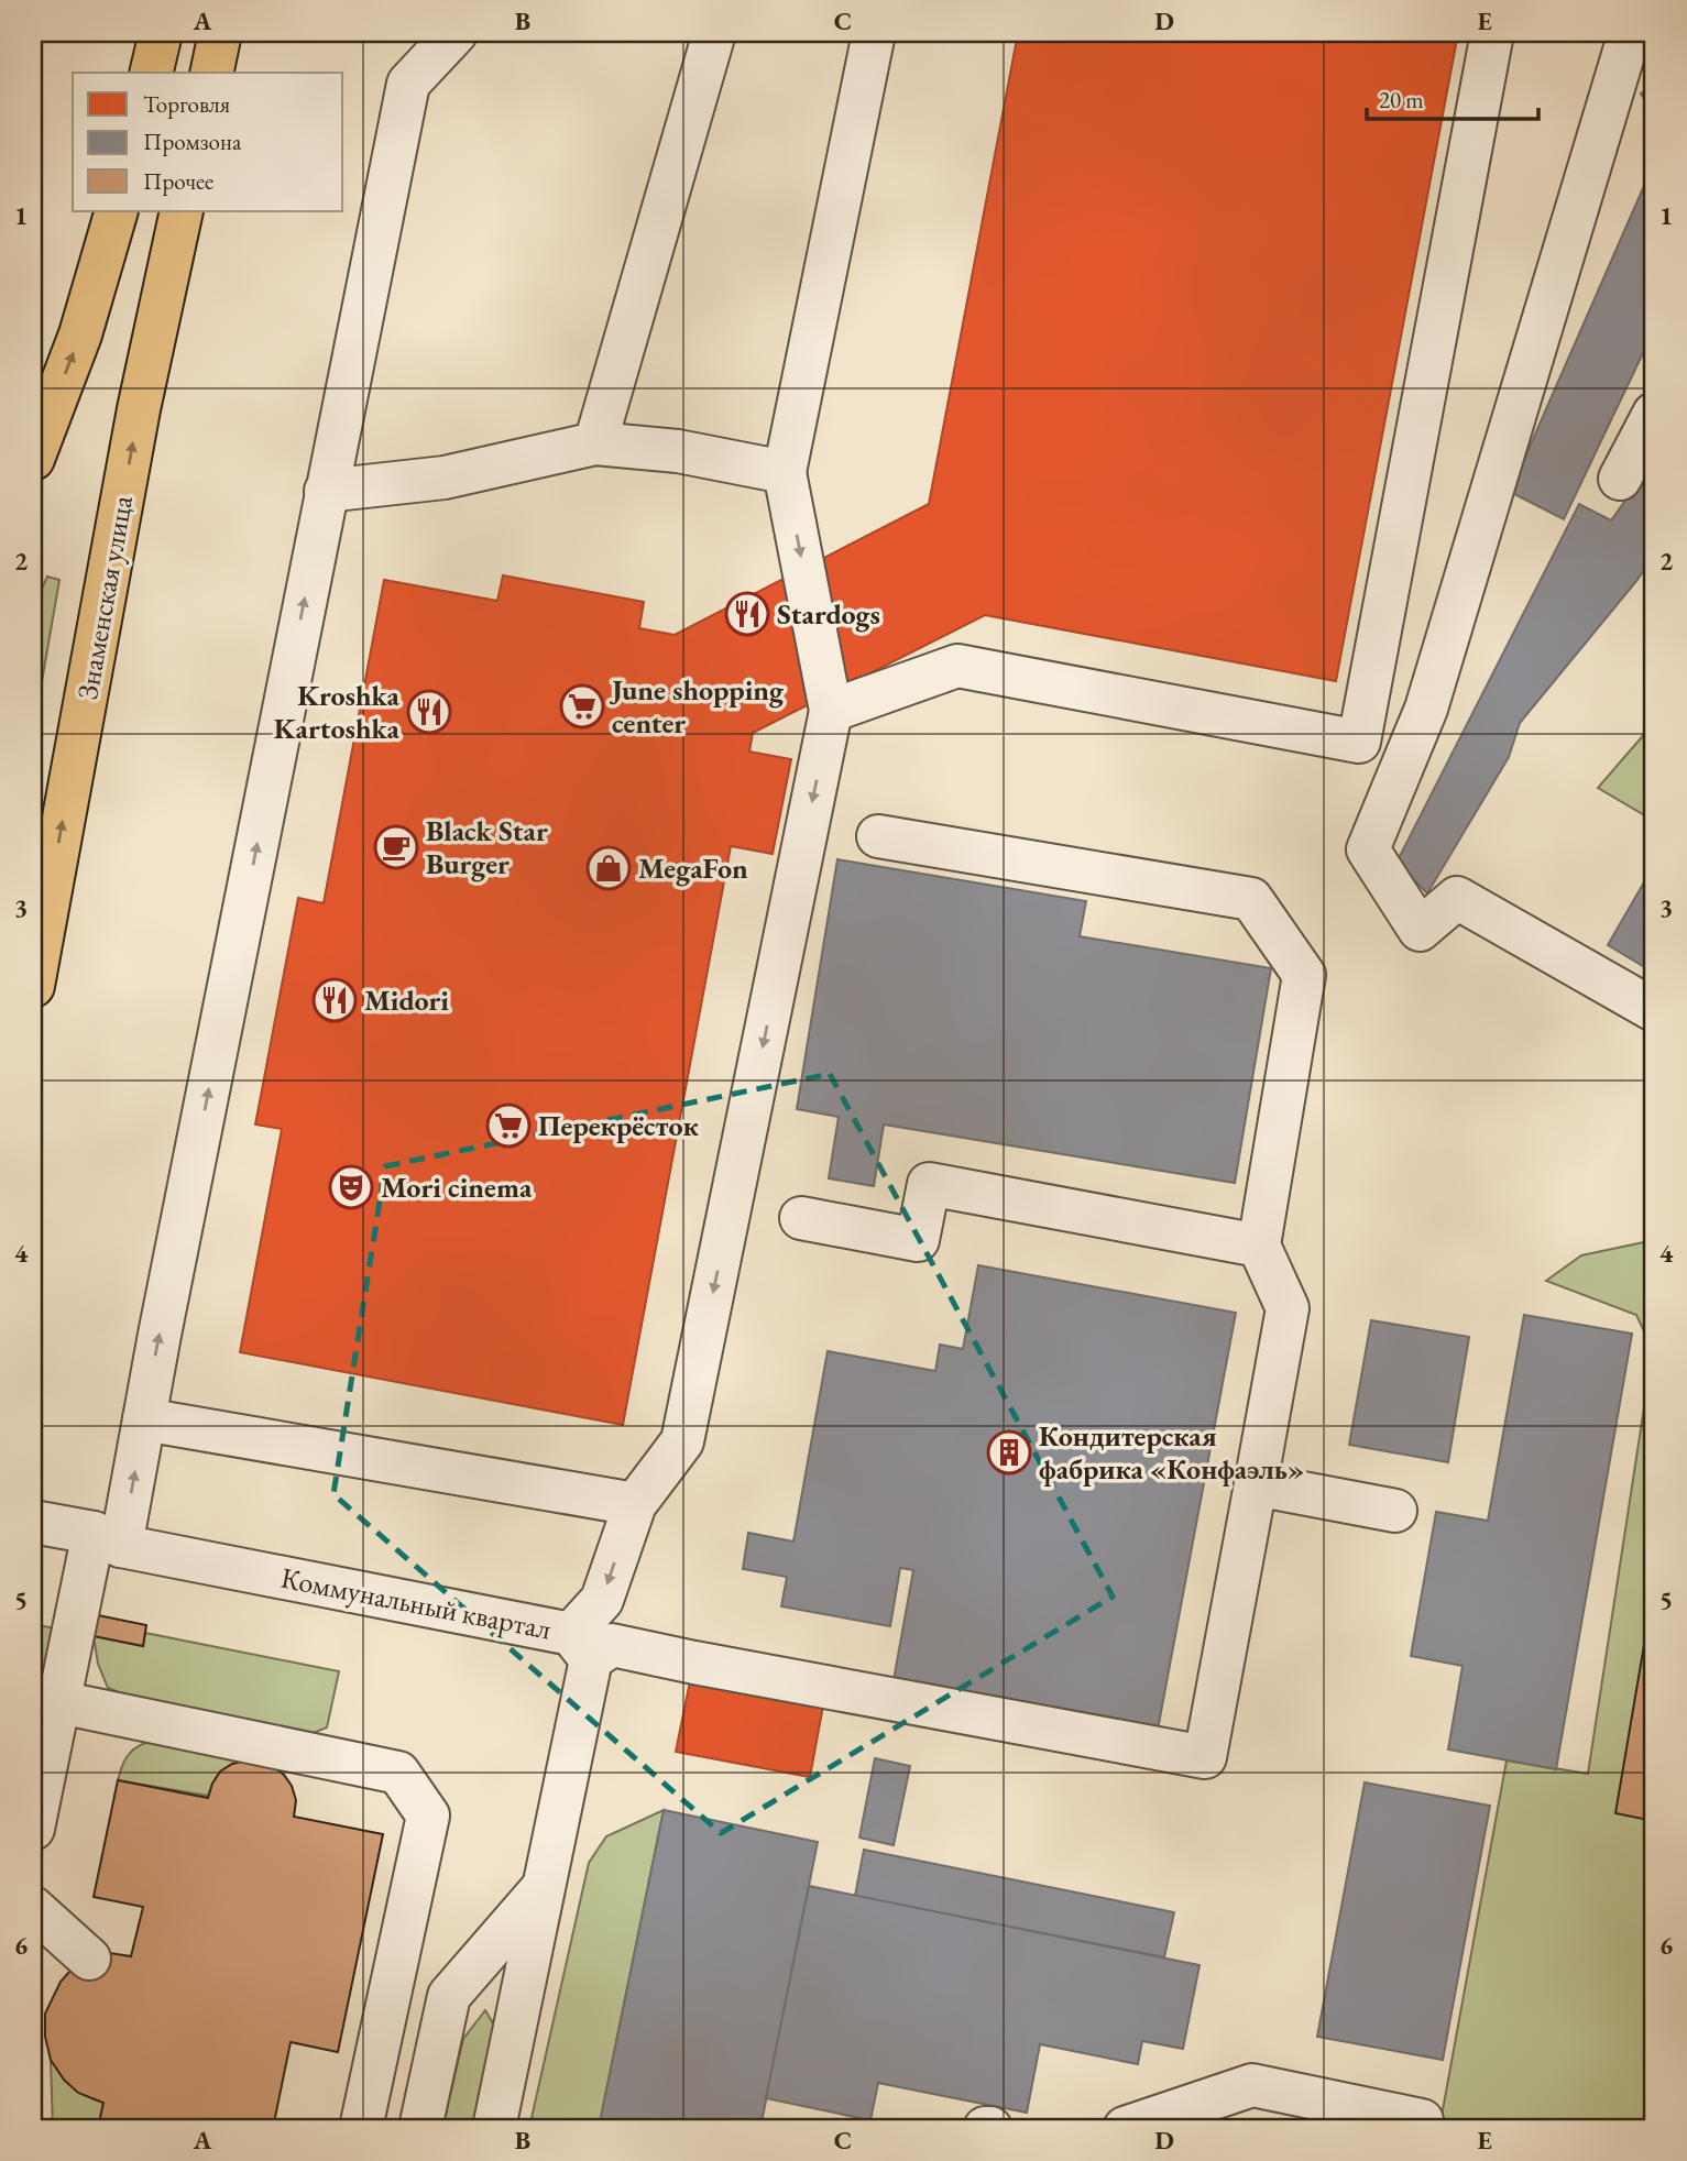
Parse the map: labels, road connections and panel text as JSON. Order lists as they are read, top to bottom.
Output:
{
  "streets": {
    "main road": ["Знаменская улица"],
    "street": ["Коммунальный квартал"]
  },
  "places": {
    "restaurant": ["Stardogs", "Kroshka Kartoshka", "Midori"],
    "supermarket": ["June shopping center", "Перекрёсток"],
    "cafe": ["Black Star Burger"],
    "shop": ["MegaFon"],
    "theatre": ["Mori cinema"],
    "building": ["Кондитерская фабрика «Конфаэль»"]
  },
  "legend": ["Торговля", "Промзона", "Прочее"],
  "scale_bar": "20 m",
  "grid": {
    "columns": [
      "A",
      "B",
      "C",
      "D",
      "E"
    ],
    "rows": [
      "1",
      "2",
      "3",
      "4",
      "5",
      "6"
    ]
  }
}
